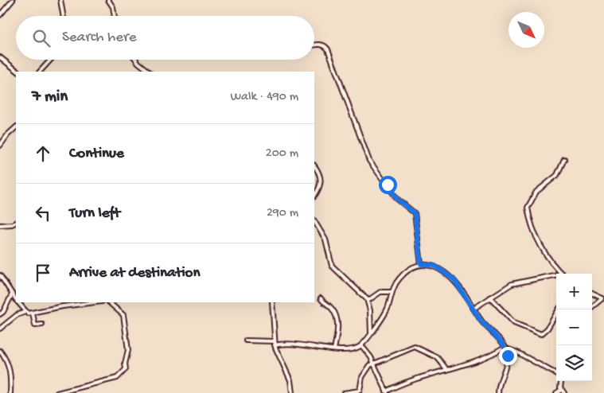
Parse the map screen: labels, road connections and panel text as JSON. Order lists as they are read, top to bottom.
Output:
{
  "north": "bottom right",
  "page": {
    "search": "Search here",
    "heading": ["7 min", "Walk · 490 m"],
    "list": [
      ["Continue", "200 m"],
      ["Turn left", "290 m"],
      "Arrive at destination"
    ],
    "map_buttons": ["+", "−"]
  }
}
